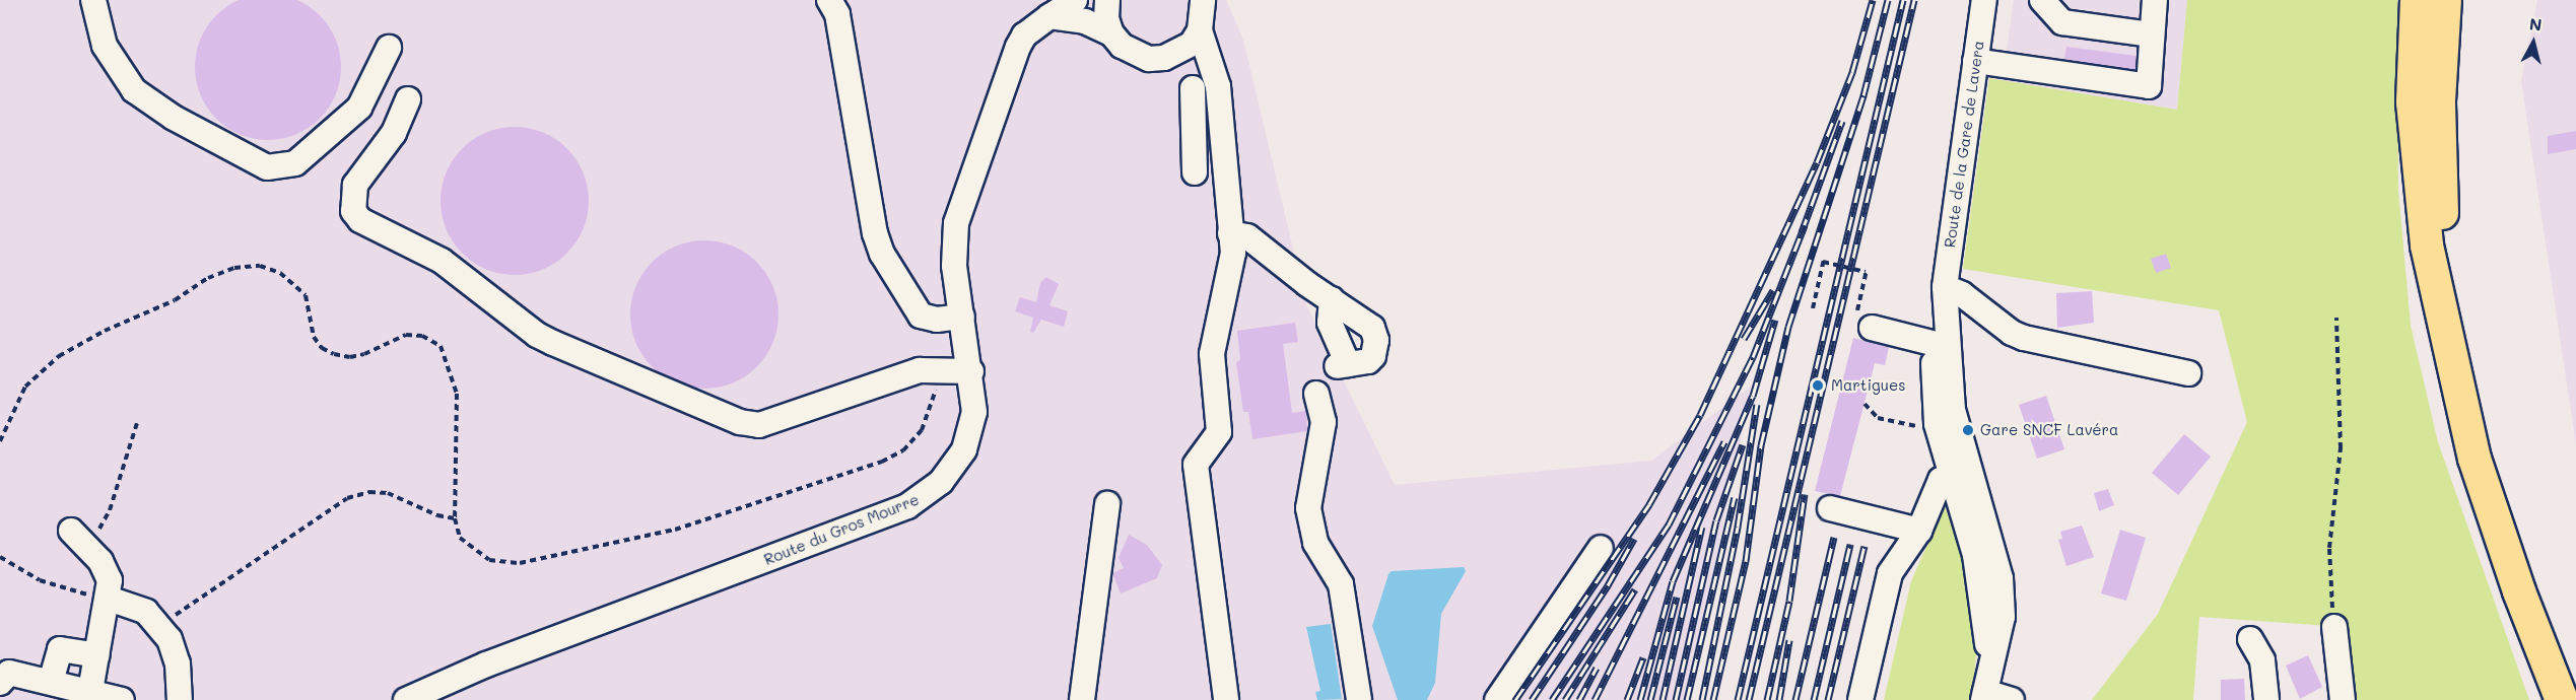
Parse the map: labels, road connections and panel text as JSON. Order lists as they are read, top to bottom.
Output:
{
  "streets": {
    "street": ["Route de la Gare de Lavera", "Route du Gros Mourre"]
  },
  "places": ["Martigues", "Gare SNCF Lavéra"],
  "north": "top"
}
